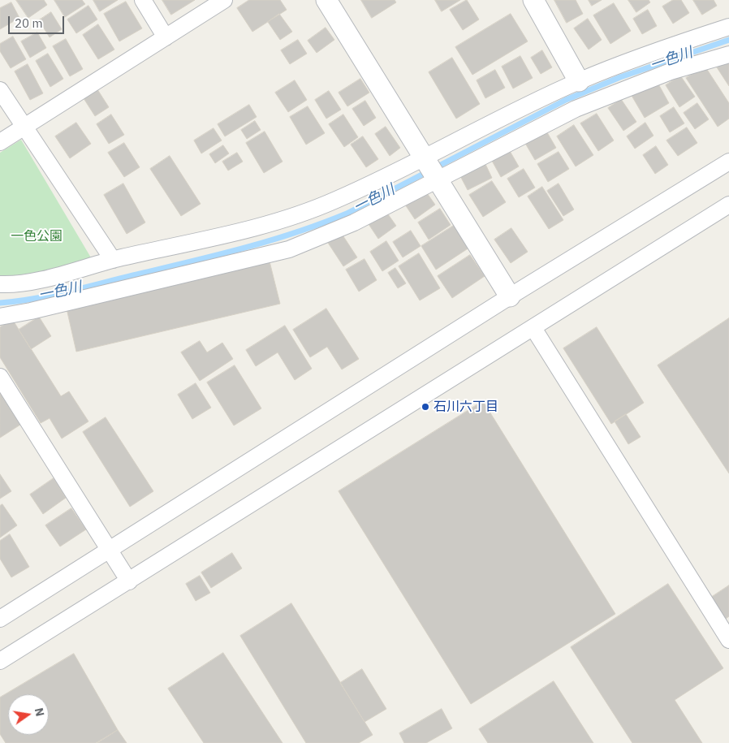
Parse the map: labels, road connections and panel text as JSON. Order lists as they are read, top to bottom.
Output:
{
  "water": ["一色川"],
  "parks": ["一色公園"],
  "places": ["石川六丁目"],
  "scale_bar": "20 m",
  "north": "right"
}
